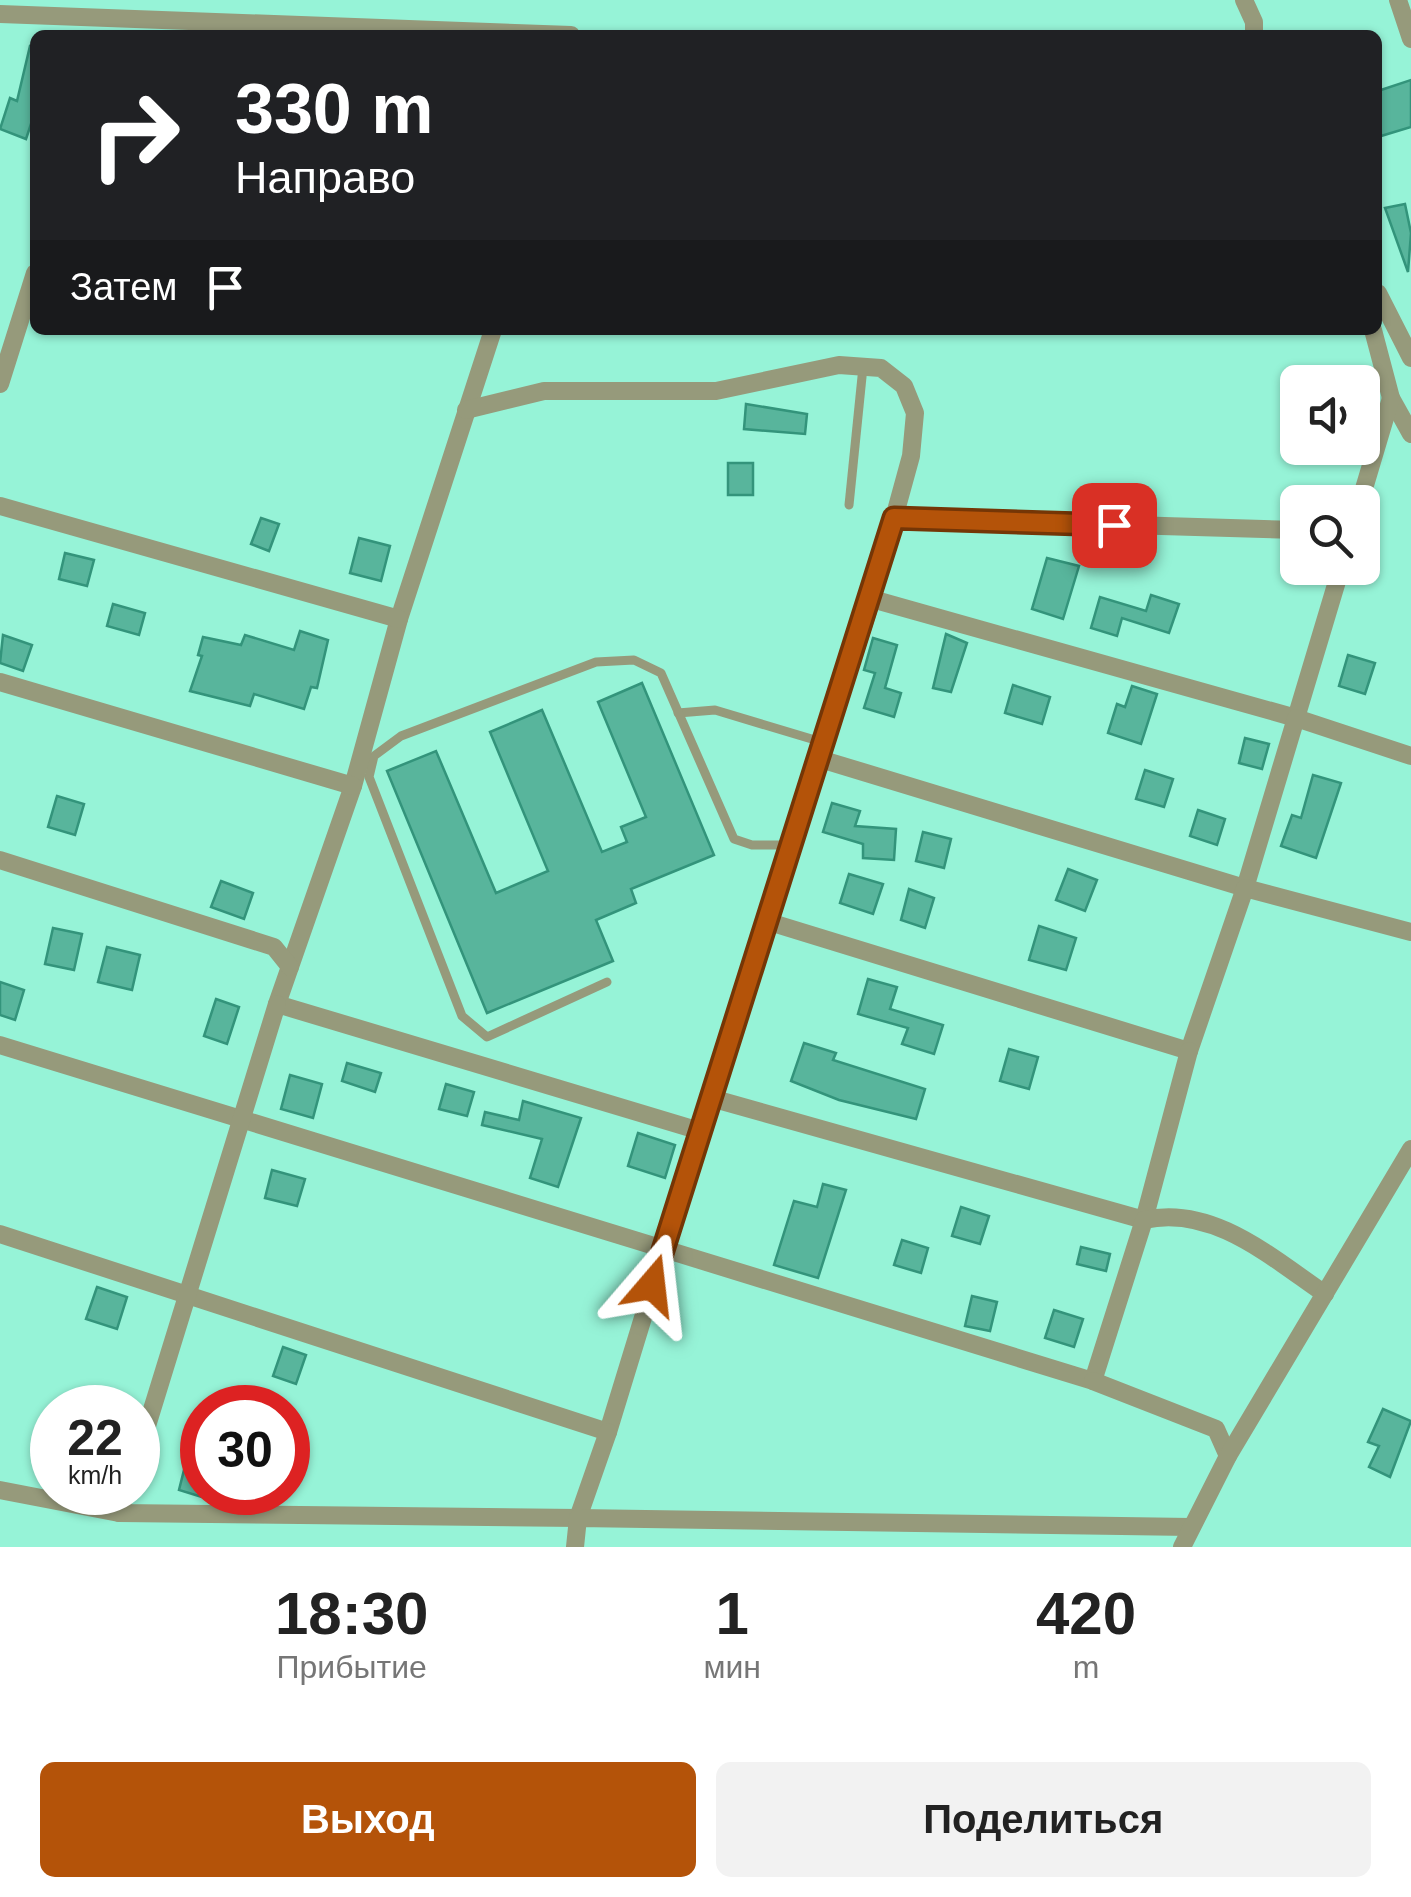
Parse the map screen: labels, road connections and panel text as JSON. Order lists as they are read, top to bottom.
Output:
{
  "page": {
    "turn": ["330 m", "Направо"],
    "then": "Затем",
    "speed": "22 km/h",
    "limit": "30",
    "eta": [
      "18:30",
      "Прибытие",
      "1",
      "мин",
      "420",
      "m"
    ],
    "buttons": ["Выход", "Поделиться"]
  }
}
